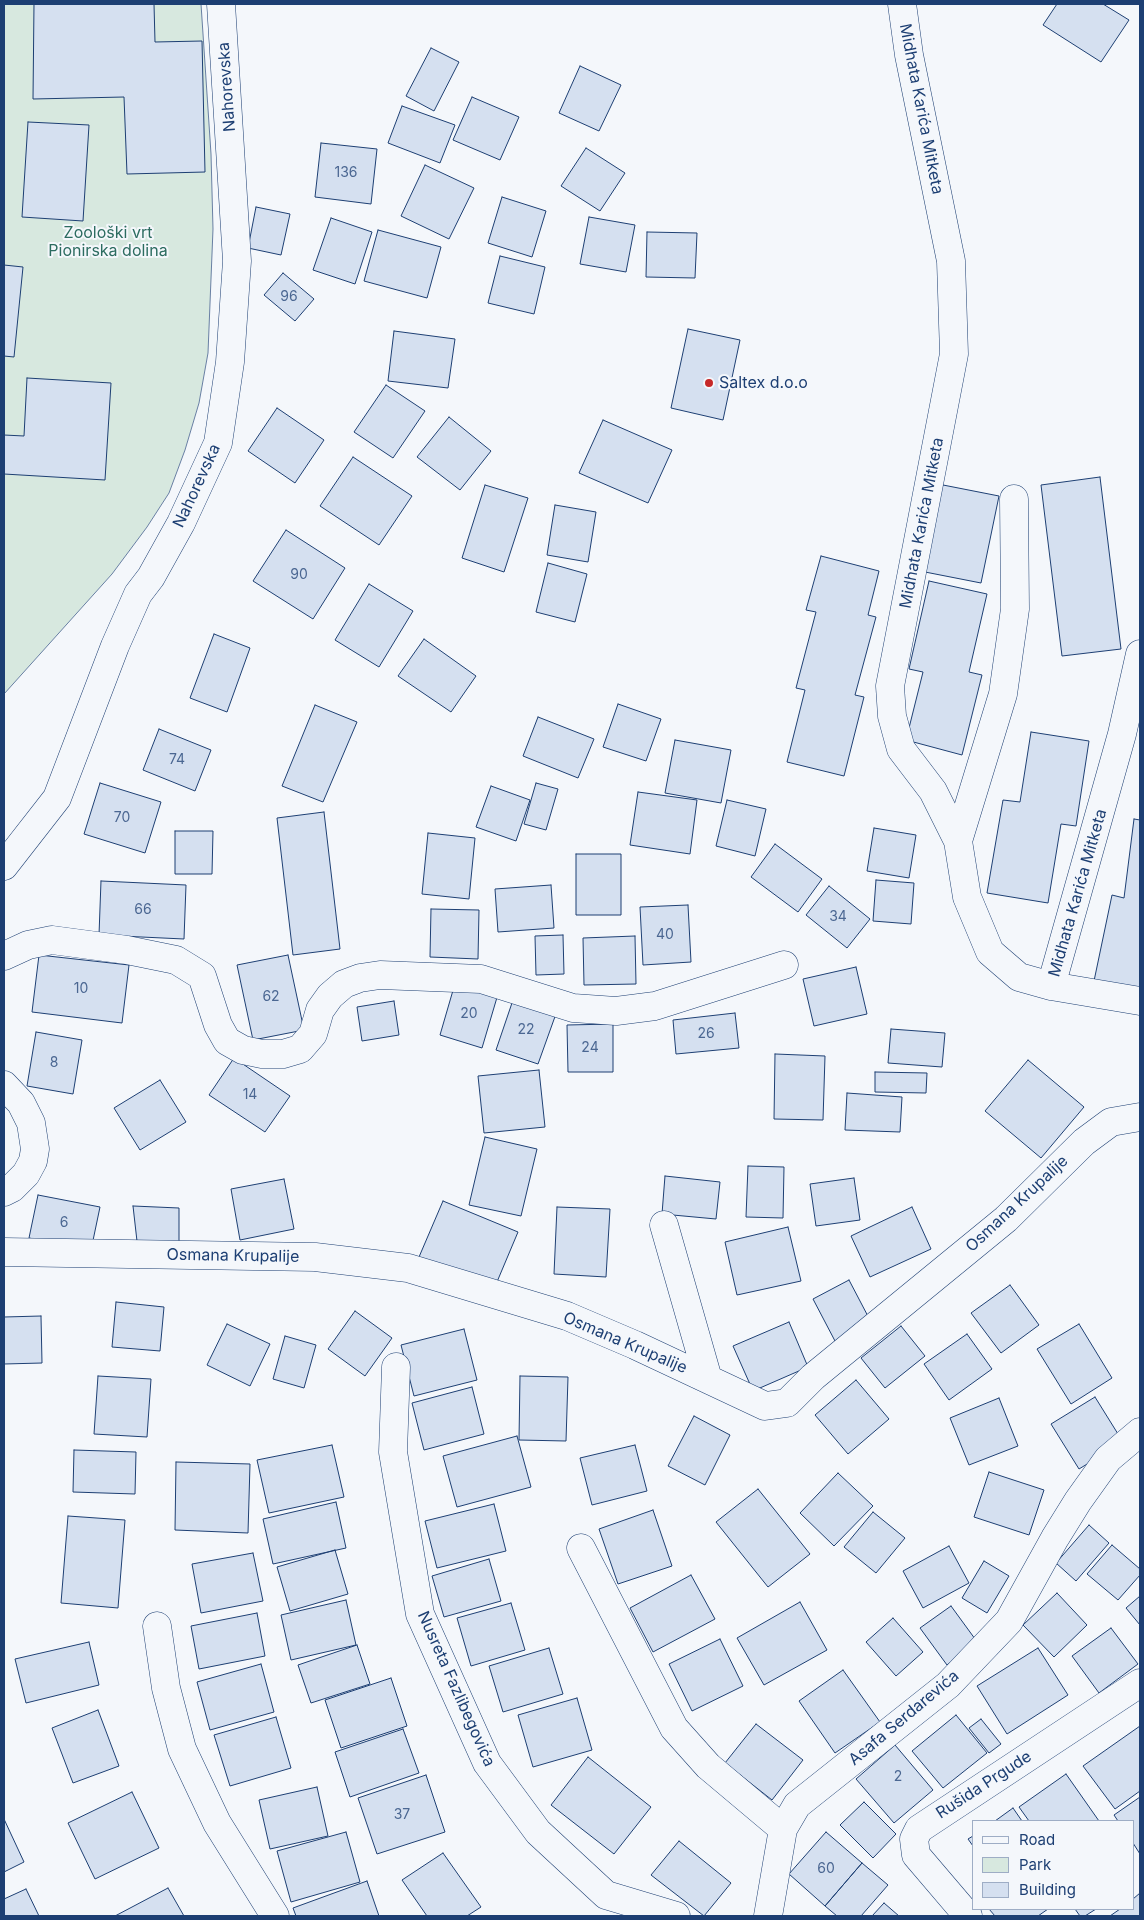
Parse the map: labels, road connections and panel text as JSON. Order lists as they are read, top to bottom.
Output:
{
  "streets": {
    "street": [
      "Nahorevska",
      "Midhata Karića Mitketa",
      "Osmana Krupalije",
      "Nusreta Fazlibegovića",
      "Asafa Serdarevića",
      "Rušida Prgude"
    ]
  },
  "parks": ["Zoološki vrt Pionirska dolina"],
  "places": ["Saltex d.o.o"],
  "house_numbers": [
    "136",
    "96",
    "90",
    "74",
    "70",
    "66",
    "34",
    "40",
    "10",
    "62",
    "20",
    "22",
    "26",
    "24",
    "8",
    "14",
    "6",
    "2",
    "37",
    "60"
  ],
  "legend": ["Road", "Park", "Building"]
}
